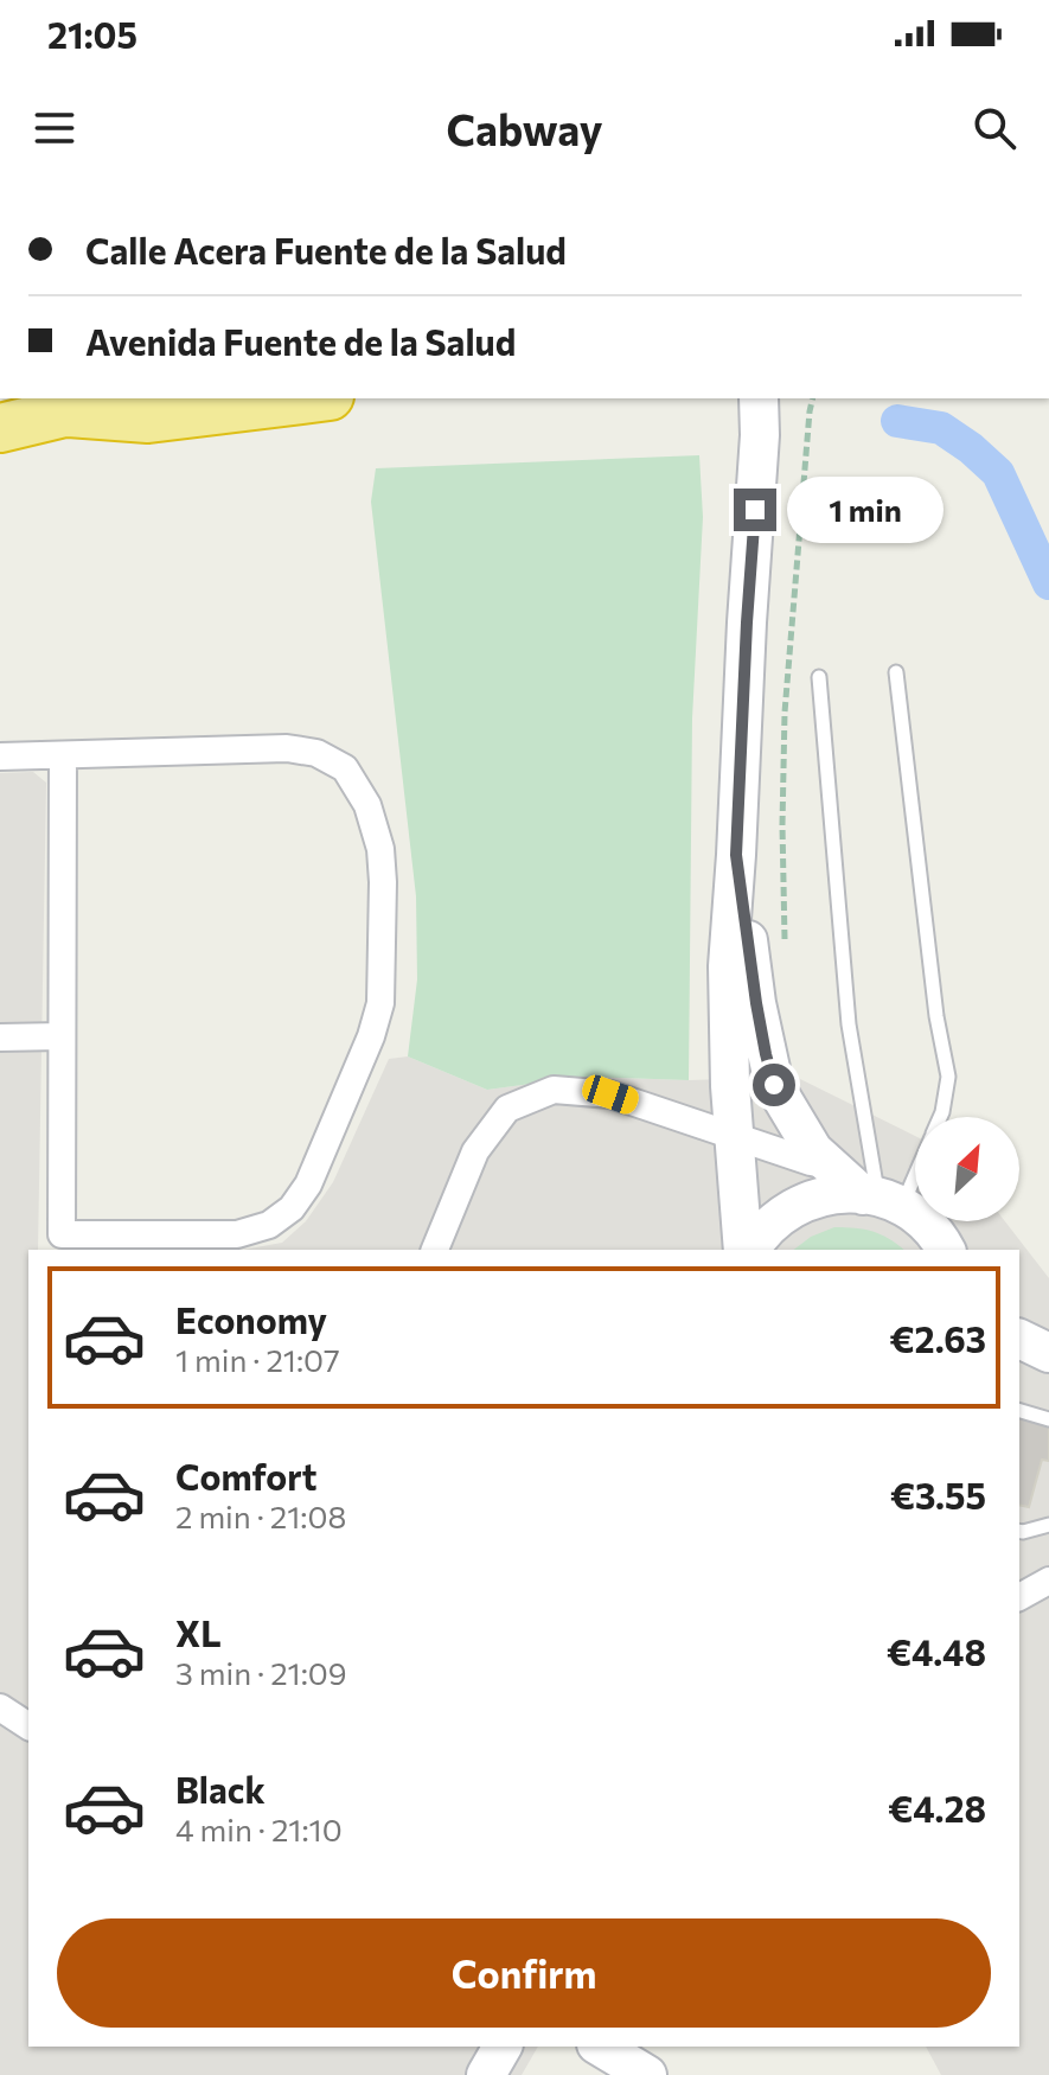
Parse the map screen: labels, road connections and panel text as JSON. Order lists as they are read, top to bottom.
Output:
{
  "north": "top right",
  "page": {
    "status": "21:05",
    "header": "Cabway",
    "banner": ["Calle Acera Fuente de la Salud", "Avenida Fuente de la Salud"],
    "bubble": "1 min",
    "list": [
      {
        "name": "Economy",
        "note": "1 min · 21:07",
        "value": "€2.63"
      },
      {
        "name": "Comfort",
        "note": "2 min · 21:08",
        "value": "€3.55"
      },
      {
        "name": "XL",
        "note": "3 min · 21:09",
        "value": "€4.48"
      },
      {
        "name": "Black",
        "note": "4 min · 21:10",
        "value": "€4.28"
      }
    ],
    "buttons": "Confirm"
  }
}
